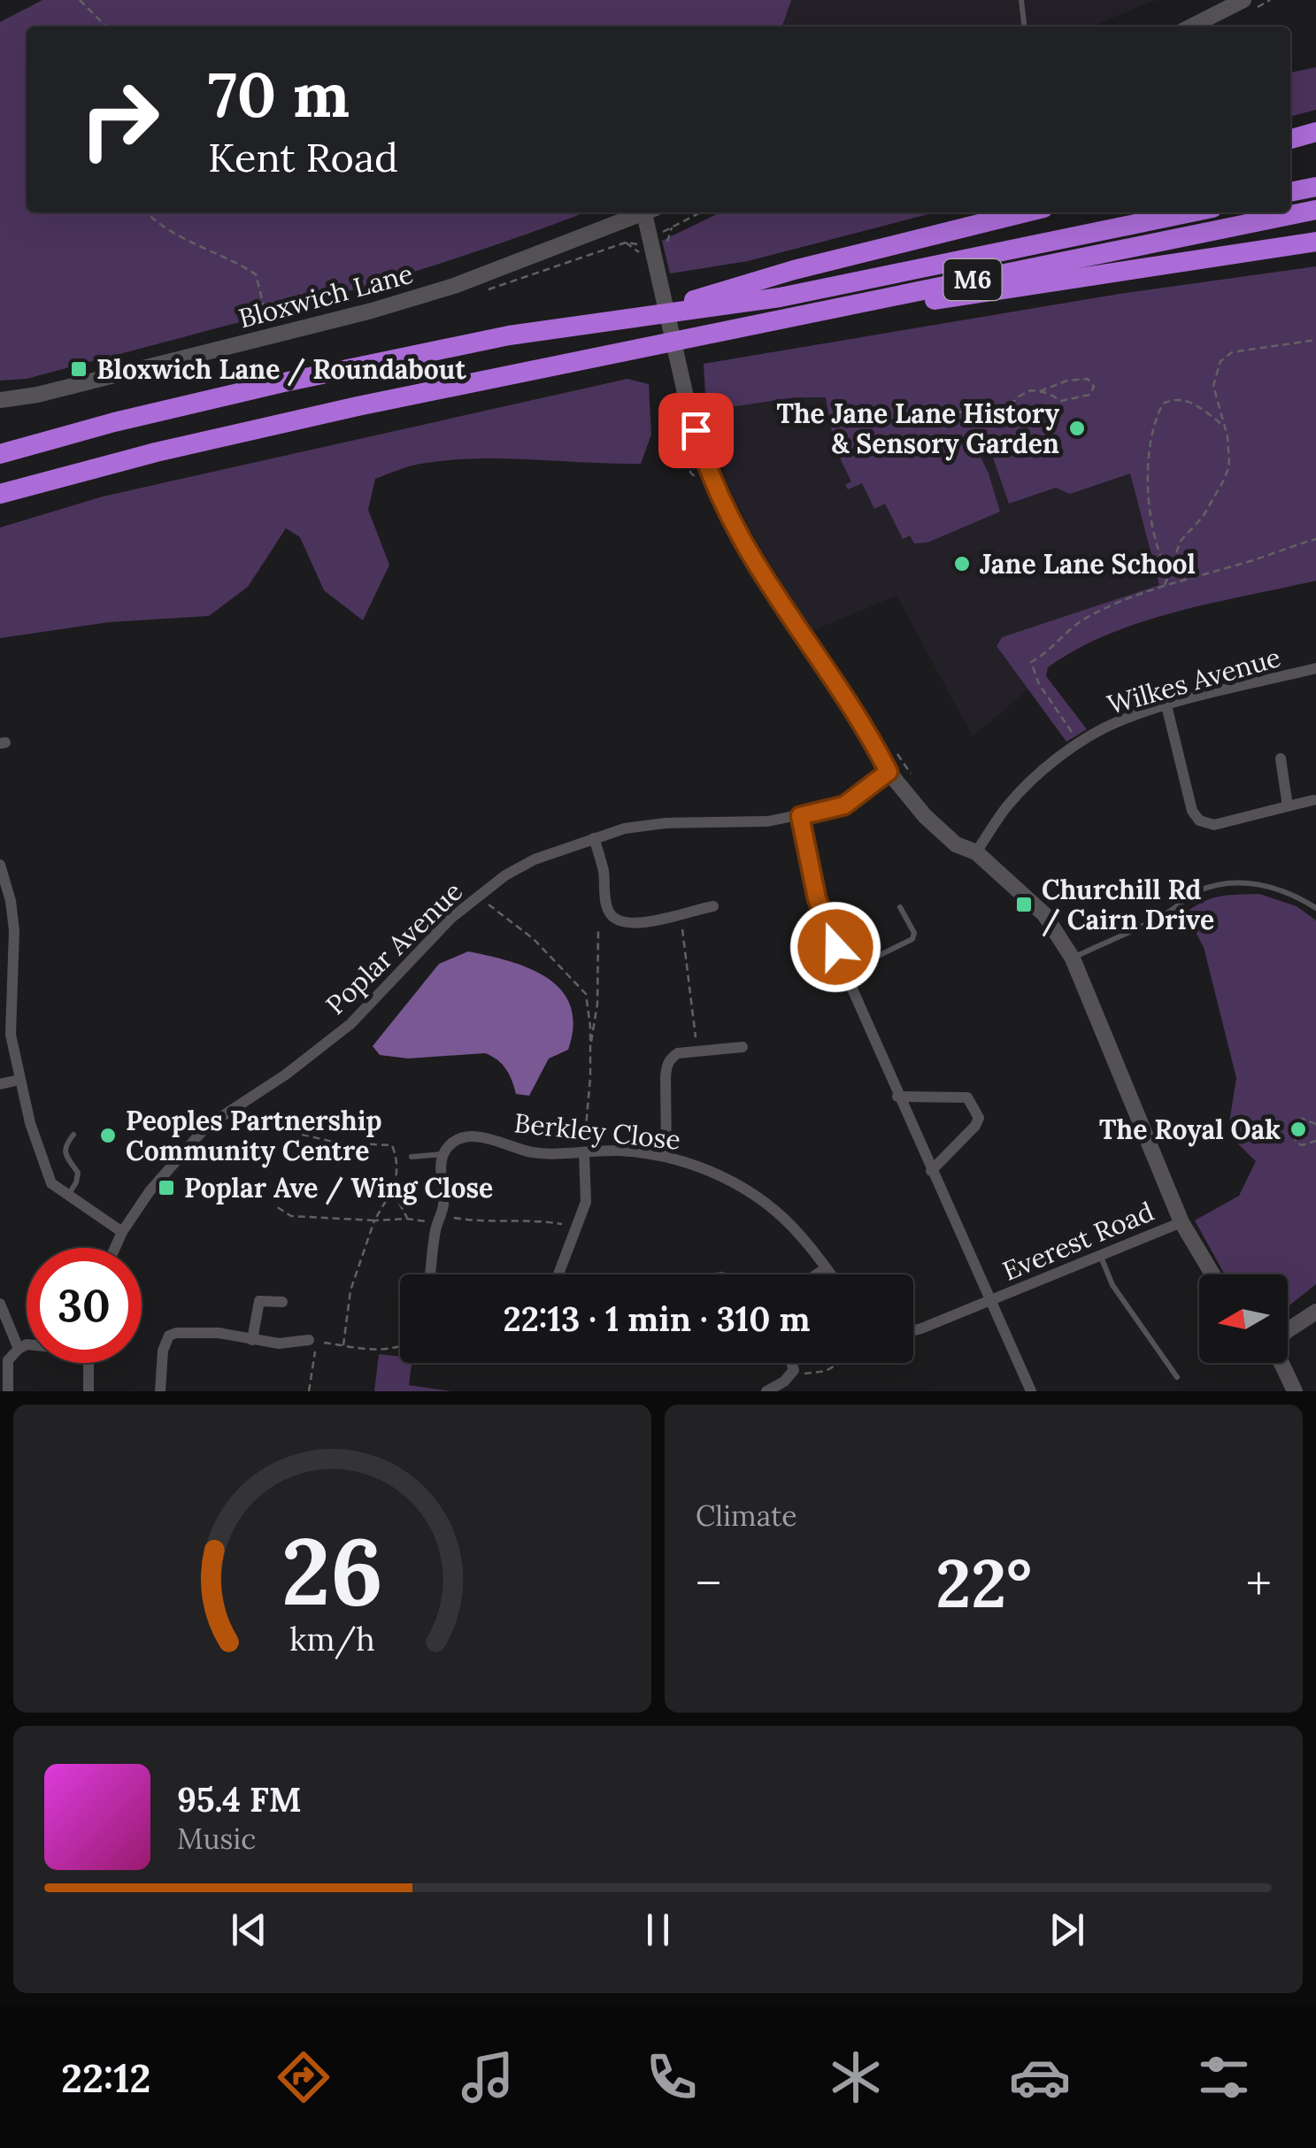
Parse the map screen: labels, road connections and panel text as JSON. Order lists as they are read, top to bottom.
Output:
{
  "streets": {
    "highway": ["M6"],
    "street": [
      "Bloxwich Lane",
      "Wilkes Avenue",
      "Poplar Avenue",
      "Berkley Close",
      "Everest Road"
    ]
  },
  "places": {
    "transit": ["Bloxwich Lane / Roundabout", "Churchill Rd / Cairn Drive", "Poplar Ave / Wing Close"],
    "other": [
      "The Jane Lane History & Sensory Garden",
      "Jane Lane School",
      "The Royal Oak",
      "Peoples Partnership Community Centre"
    ]
  },
  "north": "left",
  "page": {
    "turn": ["70 m", "Kent Road"],
    "limit": "30",
    "trip": "22:13 · 1 min · 310 m",
    "tile": "Climate",
    "heat": ["−", "22°", "+"],
    "song": ["95.4 FM", "Music"],
    "tabs": "22:12",
    "gauge": ["26", "km/h"]
  }
}
